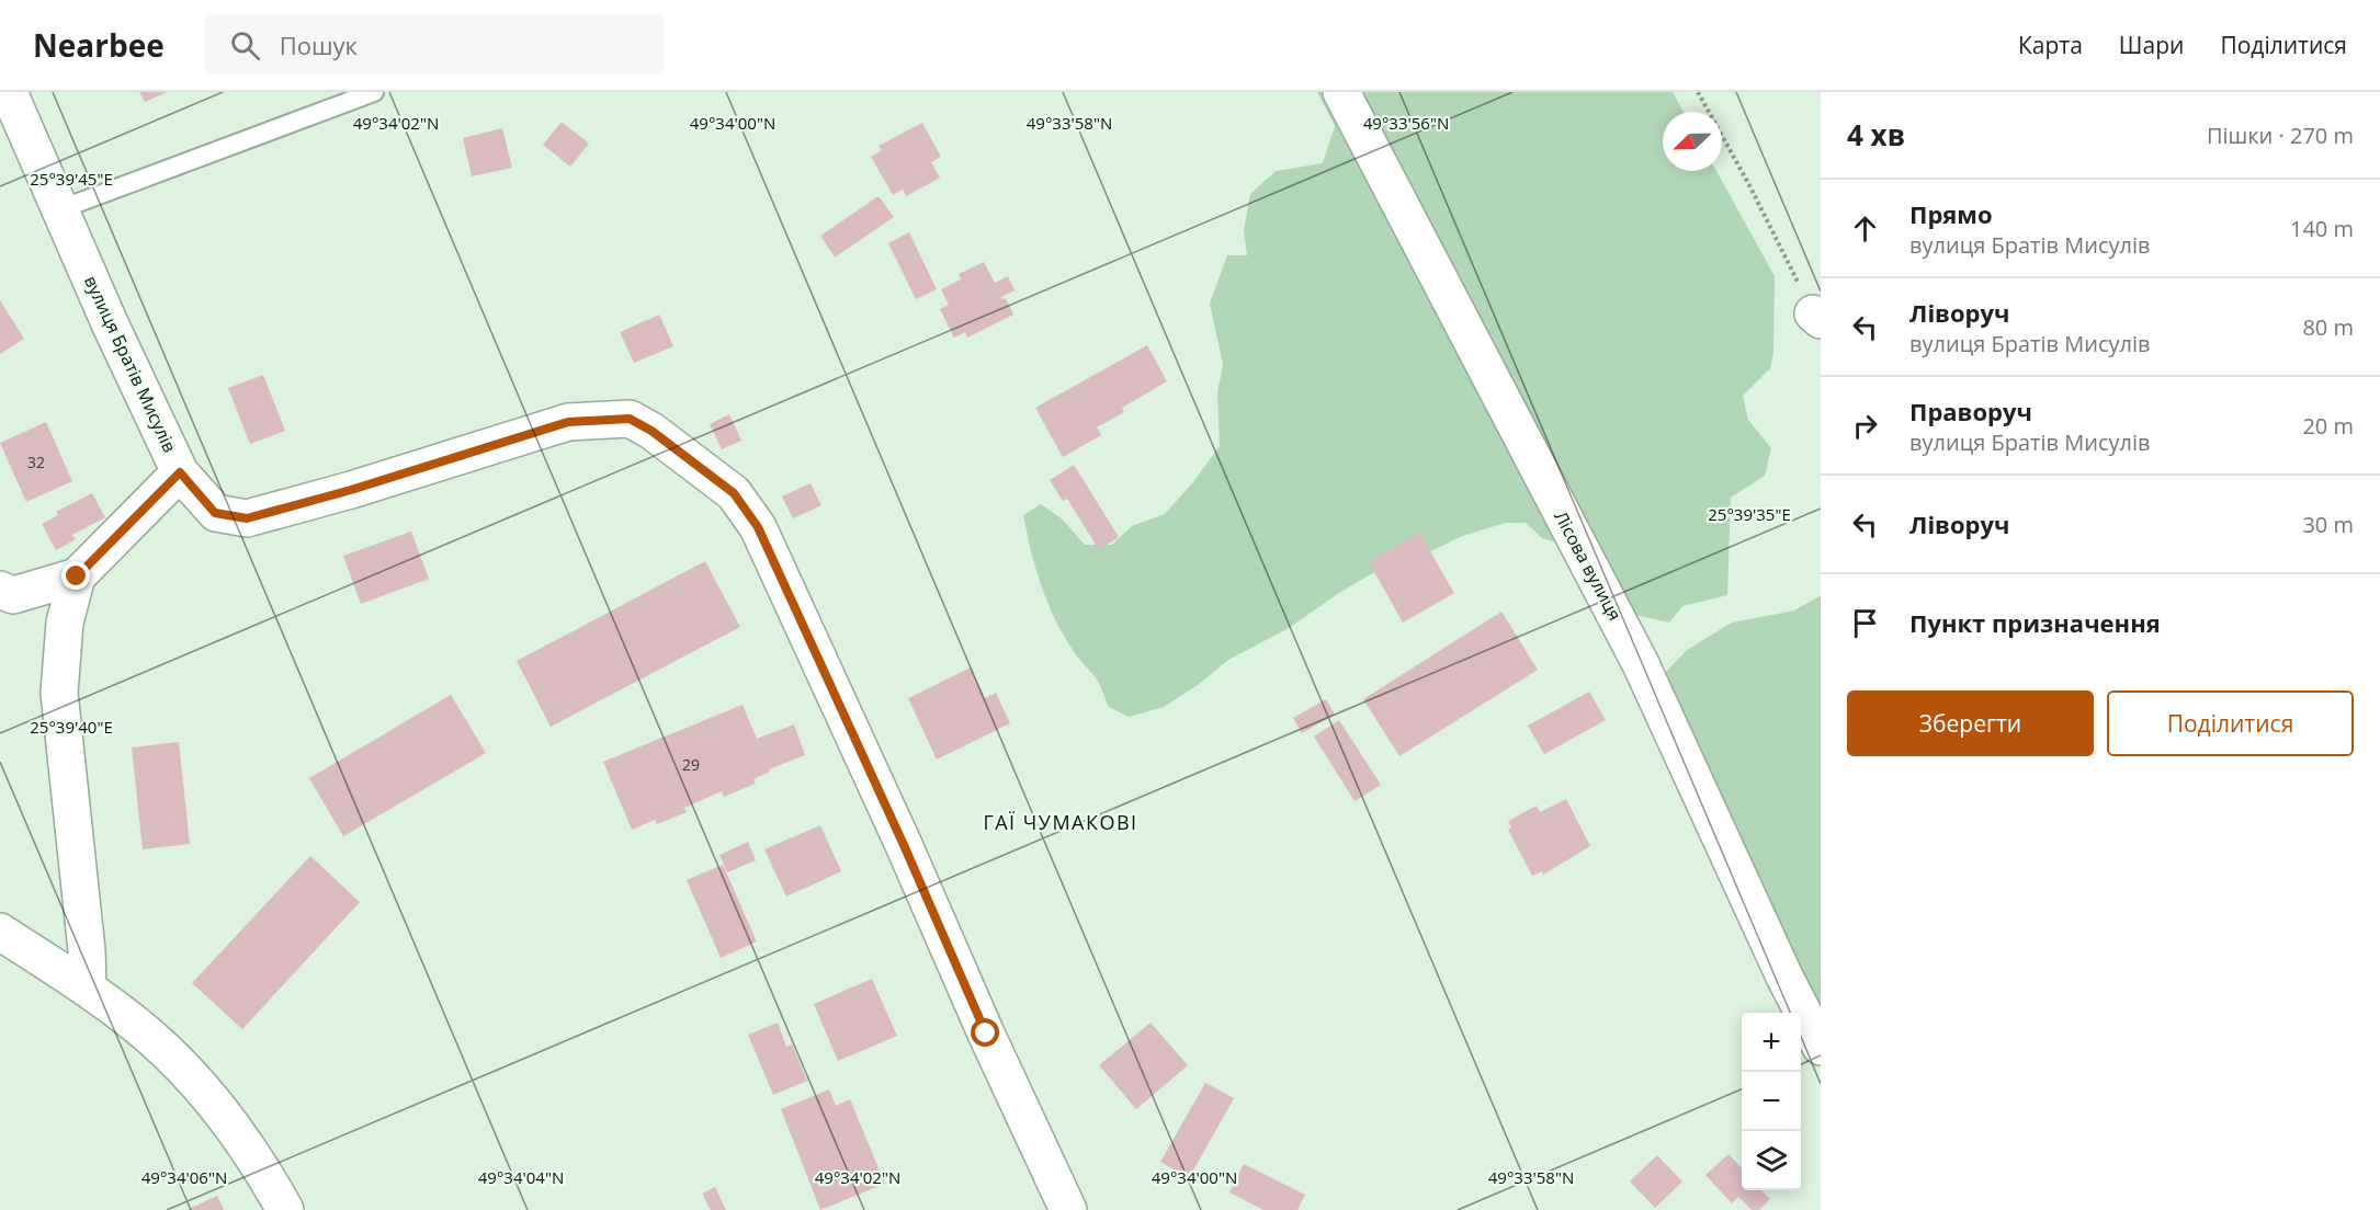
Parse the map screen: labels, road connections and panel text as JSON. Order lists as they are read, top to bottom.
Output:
{
  "streets": {
    "street": ["вулиця Братів Мисулів", "Лісова вулиця"]
  },
  "districts": ["ГАЇ ЧУМАКОВІ"],
  "house_numbers": ["32", "29"],
  "north": "bottom left",
  "page": {
    "header": "Nearbee",
    "search": "Пошук",
    "nav": ["Карта", "Шари", "Поділитися"],
    "heading": ["4 хв", "Пішки · 270 m"],
    "list": [
      ["Прямо", "вулиця Братів Мисулів", "140 m"],
      ["Ліворуч", "вулиця Братів Мисулів", "80 m"],
      ["Праворуч", "вулиця Братів Мисулів", "20 m"],
      ["Ліворуч", "30 m"],
      "Пункт призначення"
    ],
    "buttons": ["Зберегти", "Поділитися"],
    "map_buttons": ["+", "−"]
  },
  "coordinates": [
    "49°34'02\"N",
    "49°34'00\"N",
    "49°33'58\"N",
    "49°33'56\"N",
    "25°39'45\"E",
    "25°39'35\"E",
    "25°39'40\"E",
    "49°34'06\"N",
    "49°34'04\"N"
  ]
}
